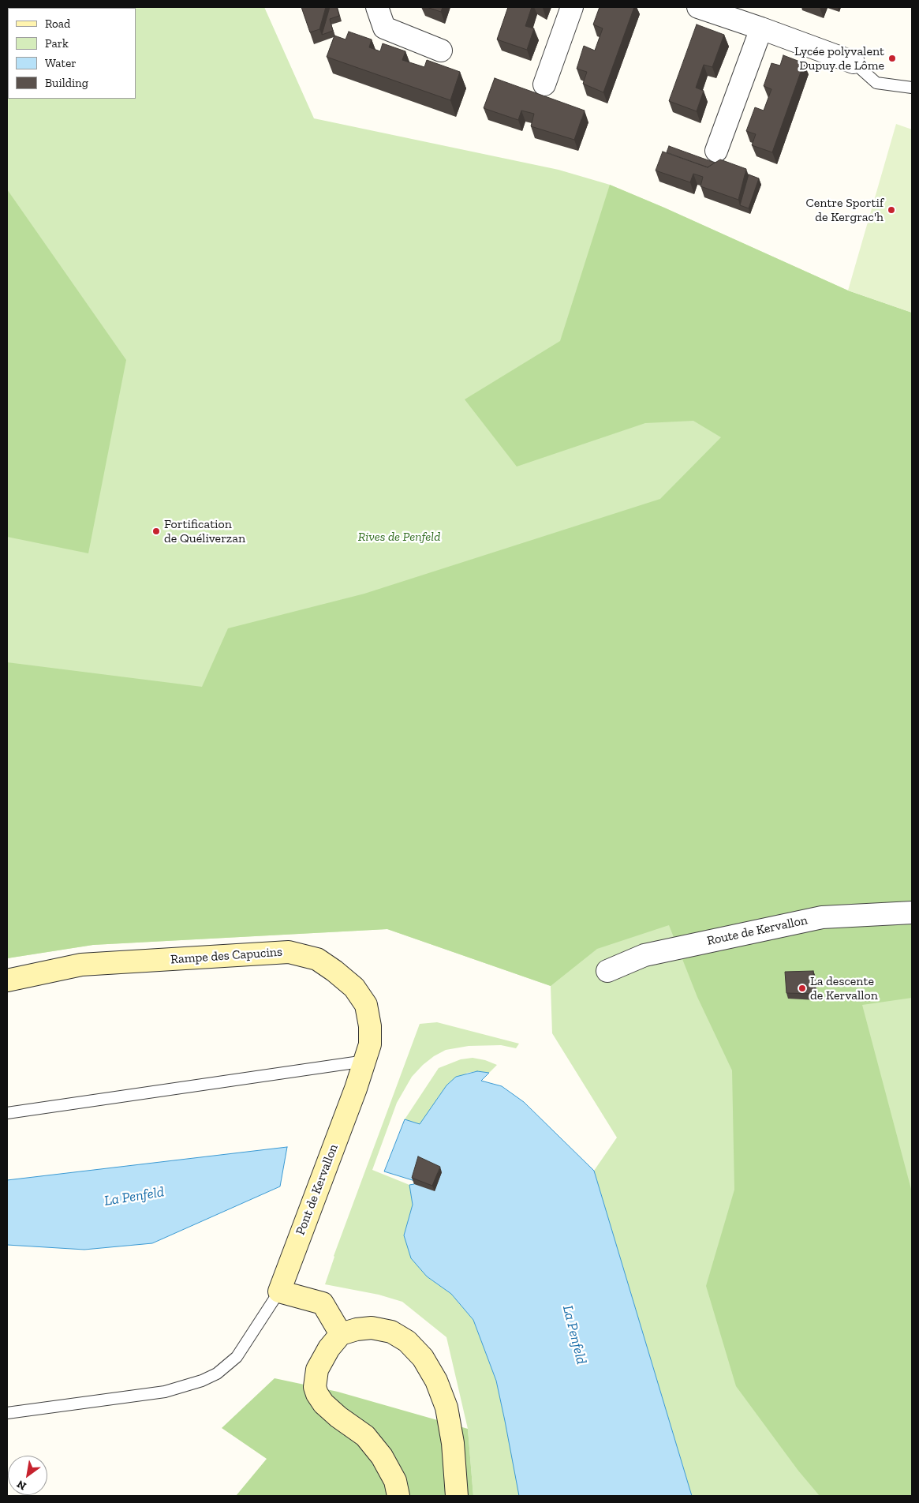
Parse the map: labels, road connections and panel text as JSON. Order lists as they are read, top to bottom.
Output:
{
  "streets": {
    "street": ["Route de Kervallon", "Rampe des Capucins", "Pont de Kervallon"]
  },
  "crossings": [
    ["Rampe des Capucins", "Pont de Kervallon"]
  ],
  "water": ["La Penfeld"],
  "parks": ["Rives de Penfeld"],
  "places": [
    "Lycée polyvalent Dupuy de Lôme",
    "Centre Sportif de Kergrac'h",
    "Fortification de Quéliverzan",
    "La descente de Kervallon"
  ],
  "legend": [
    "Road",
    "Park",
    "Water",
    "Building"
  ],
  "north": "bottom left"
}
